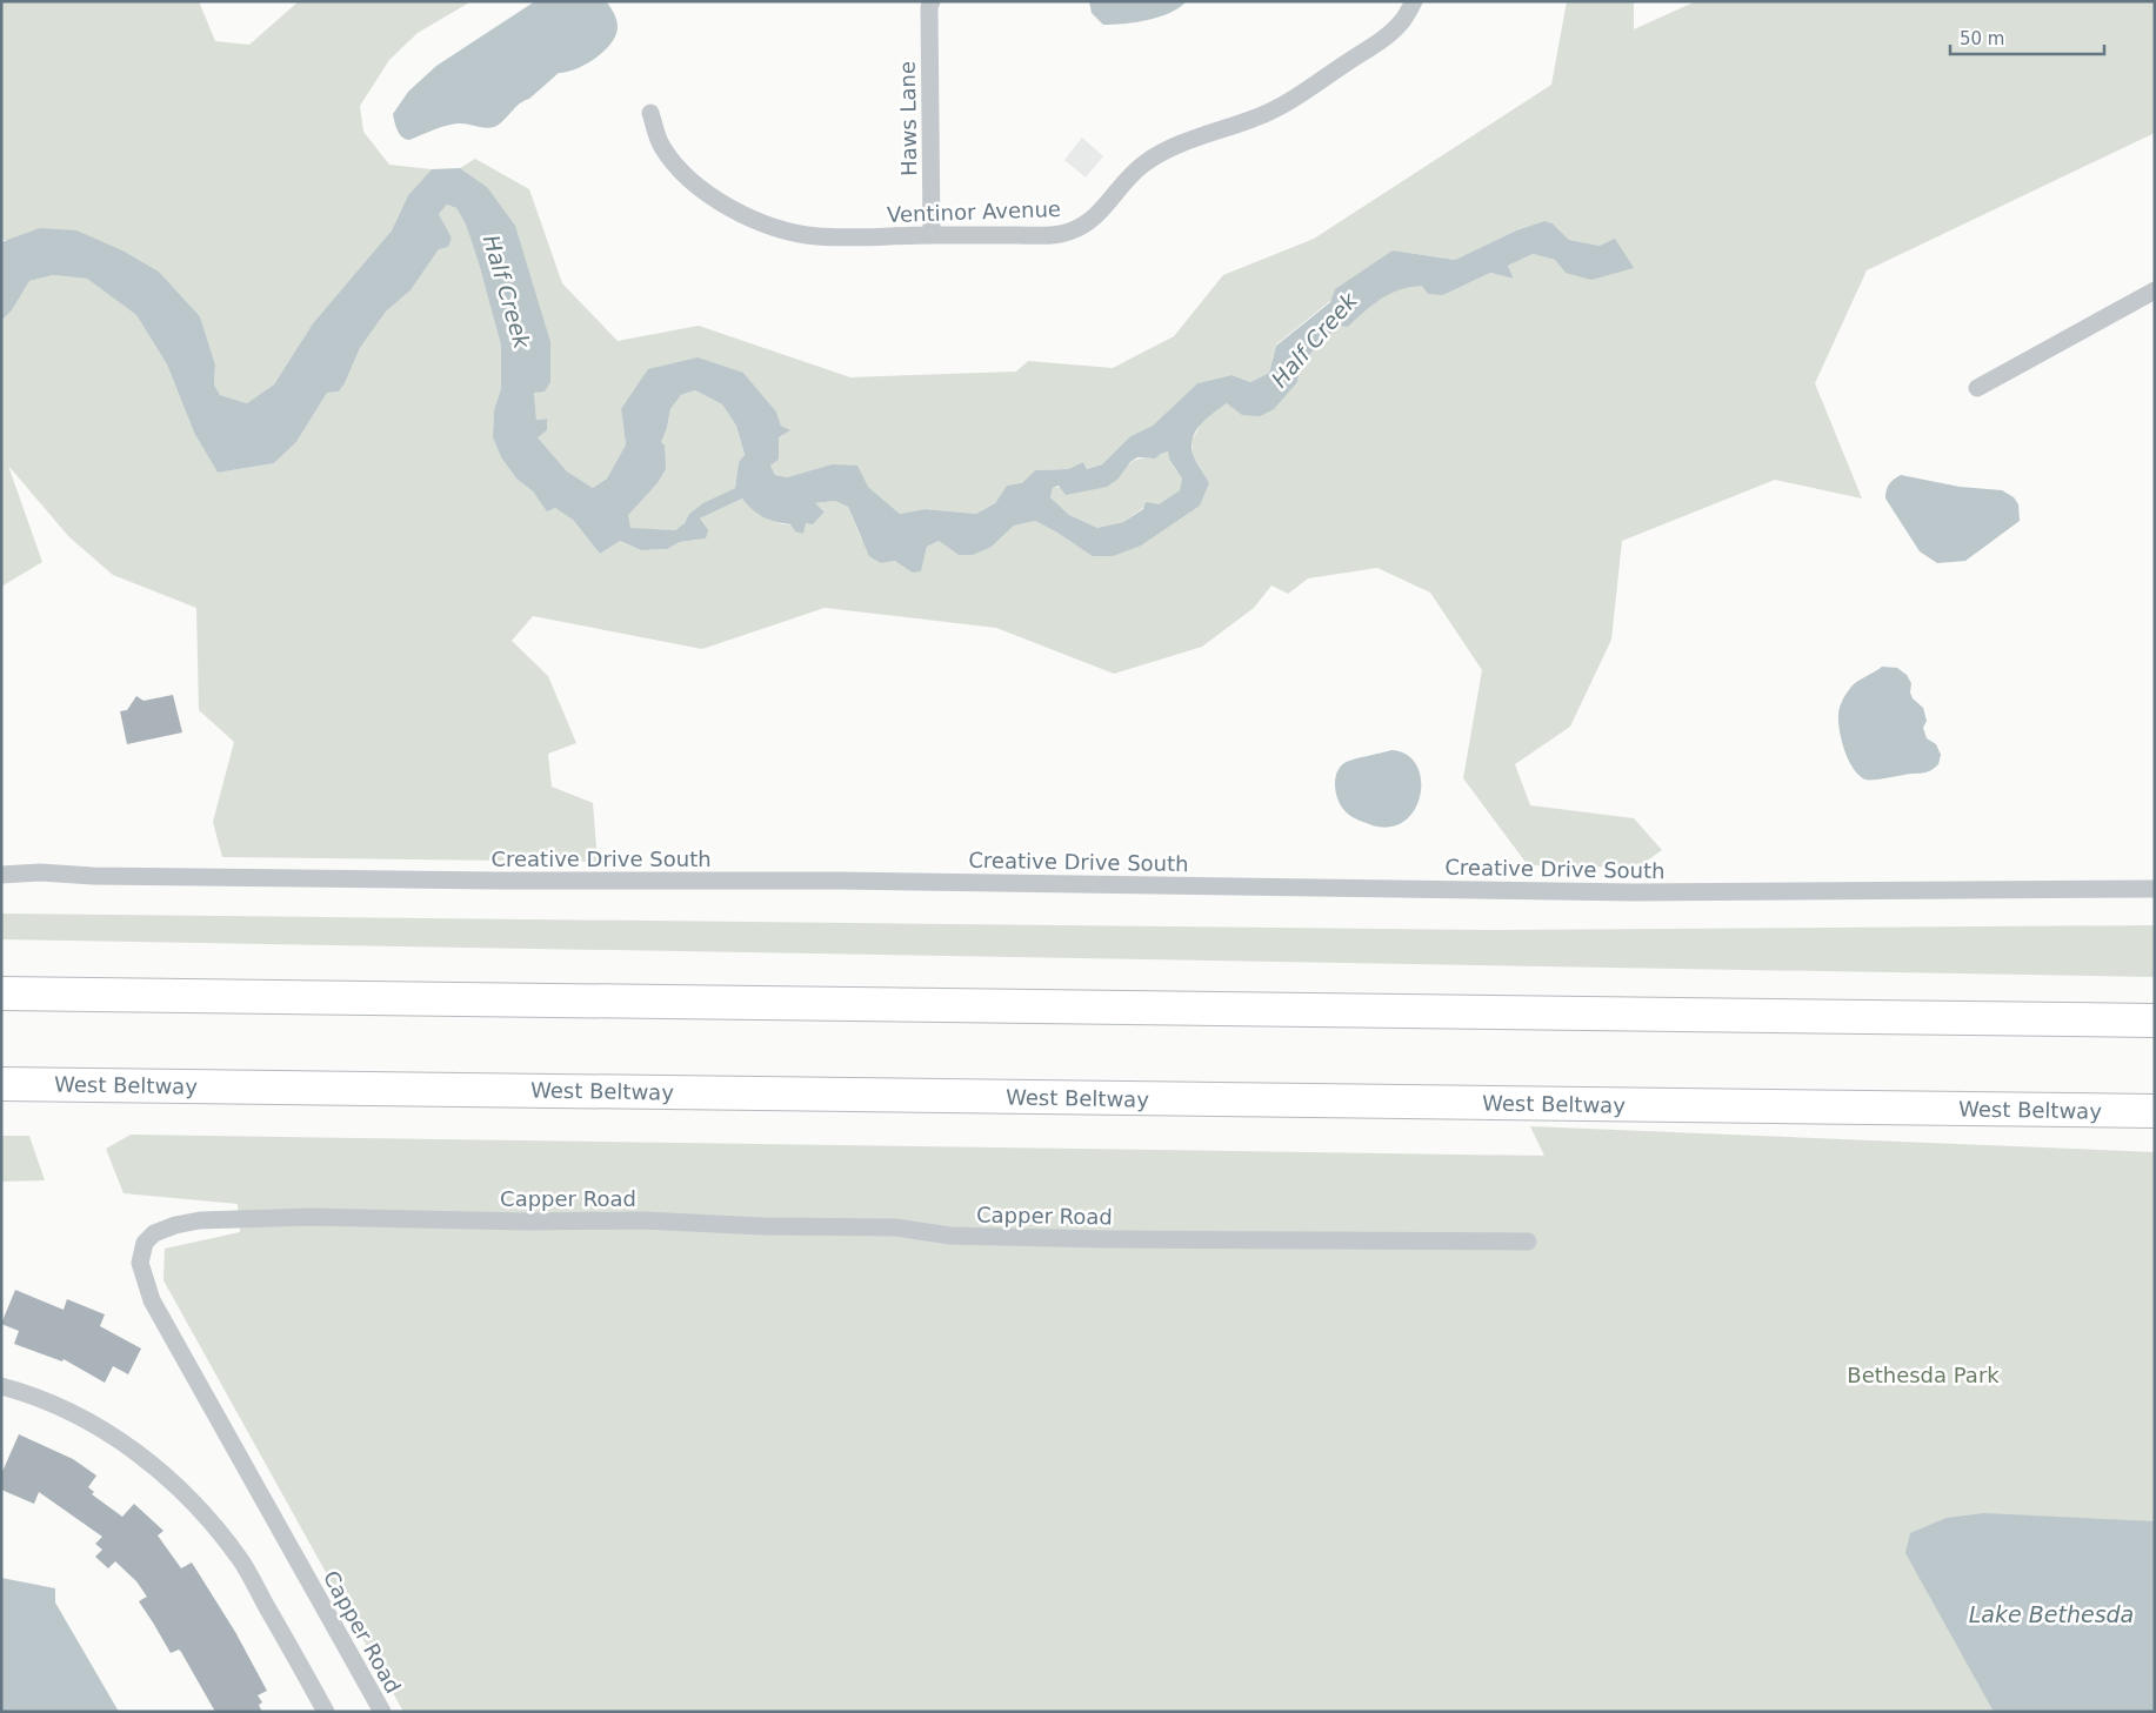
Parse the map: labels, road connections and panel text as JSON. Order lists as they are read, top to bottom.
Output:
{
  "streets": {
    "highway": ["West Beltway"],
    "street": [
      "Haws Lane",
      "Ventinor Avenue",
      "Creative Drive South",
      "Capper Road"
    ]
  },
  "crossings": [
    ["Haws Lane", "Ventinor Avenue"]
  ],
  "water": ["Half Creek", "Lake Bethesda"],
  "parks": ["Bethesda Park"],
  "scale_bar": "50 m"
}
